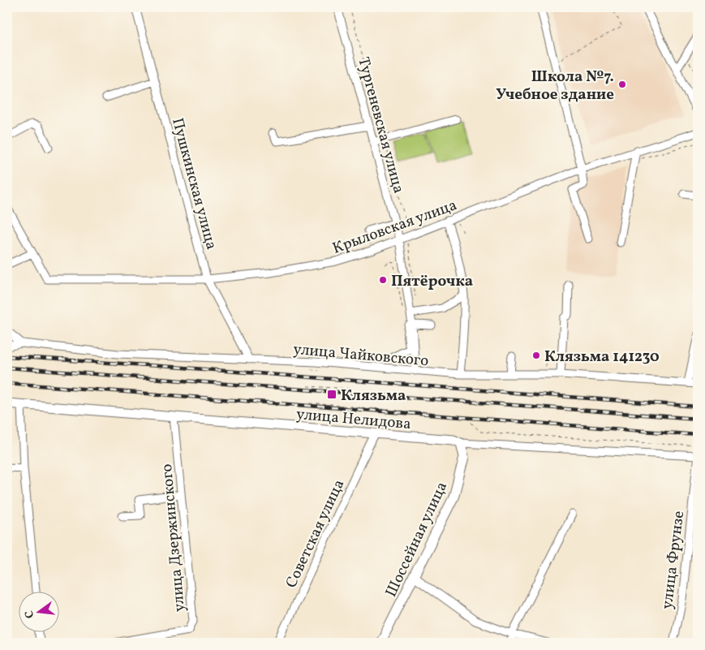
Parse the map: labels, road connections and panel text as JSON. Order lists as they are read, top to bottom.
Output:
{
  "streets": {
    "main road": ["улица Нелидова", "Шоссейная улица"],
    "street": [
      "Тургеневская улица",
      "Пушкинская улица",
      "Крыловская улица",
      "улица Чайковского",
      "Советская улица",
      "улица Дзержинского",
      "улица Фрунзе"
    ]
  },
  "crossings": [
    ["Тургеневская улица", "Крыловская улица"],
    ["Тургеневская улица", "улица Чайковского"],
    ["Пушкинская улица", "Крыловская улица"],
    ["Пушкинская улица", "улица Чайковского"],
    ["улица Нелидова", "Советская улица"],
    ["улица Нелидова", "улица Дзержинского"],
    ["улица Нелидова", "Шоссейная улица"],
    ["улица Нелидова", "улица Фрунзе"]
  ],
  "places": {
    "other": ["Школа №7. Учебное здание", "Пятёрочка", "Клязьма 141230"],
    "transit": ["Клязьма"]
  },
  "north": "left"
}
